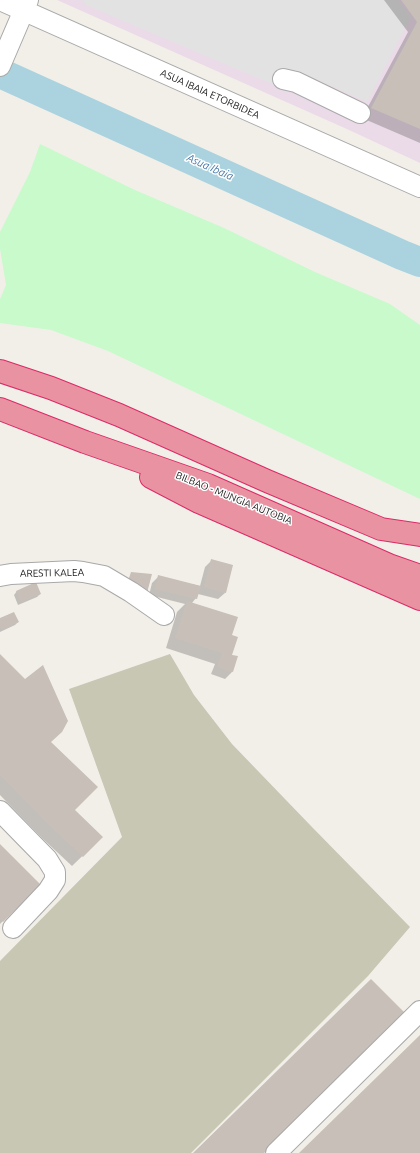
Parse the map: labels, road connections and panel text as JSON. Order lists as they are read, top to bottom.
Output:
{
  "streets": {
    "highway": ["BILBAO - MUNGIA AUTOBIA"],
    "street": ["ASUA IBAIA ETORBIDEA", "ARESTI KALEA"]
  },
  "water": ["Asua Ibaia"]
}
